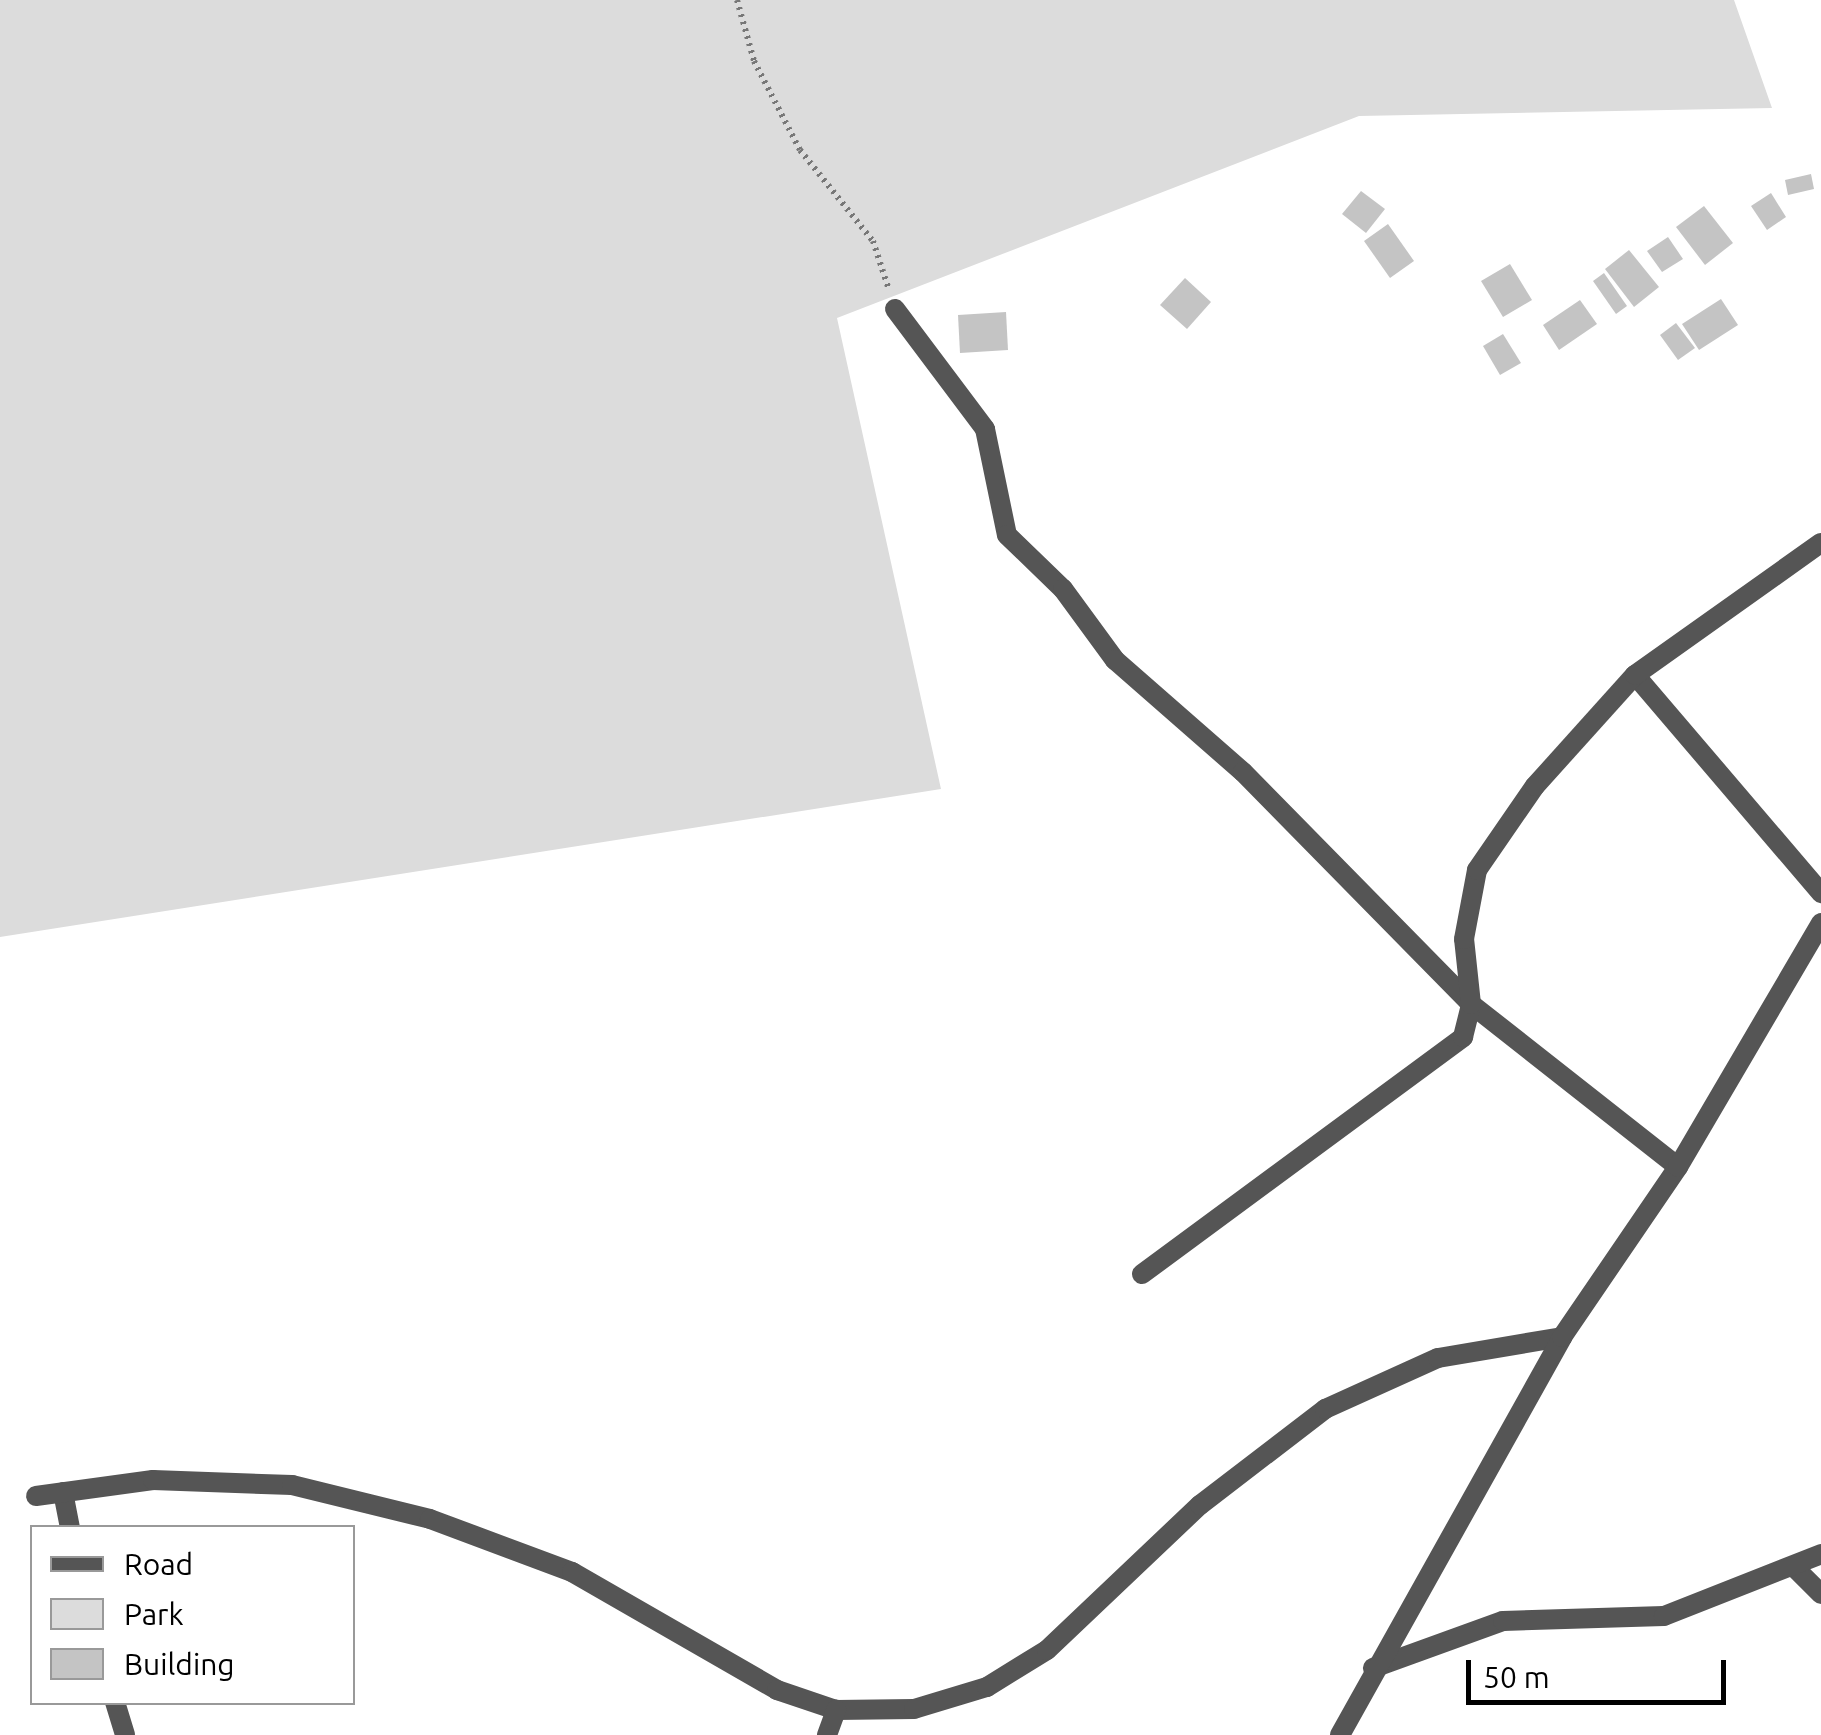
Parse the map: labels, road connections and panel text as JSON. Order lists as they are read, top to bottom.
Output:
{
  "legend": ["Road", "Park", "Building"],
  "scale_bar": "50 m"
}
